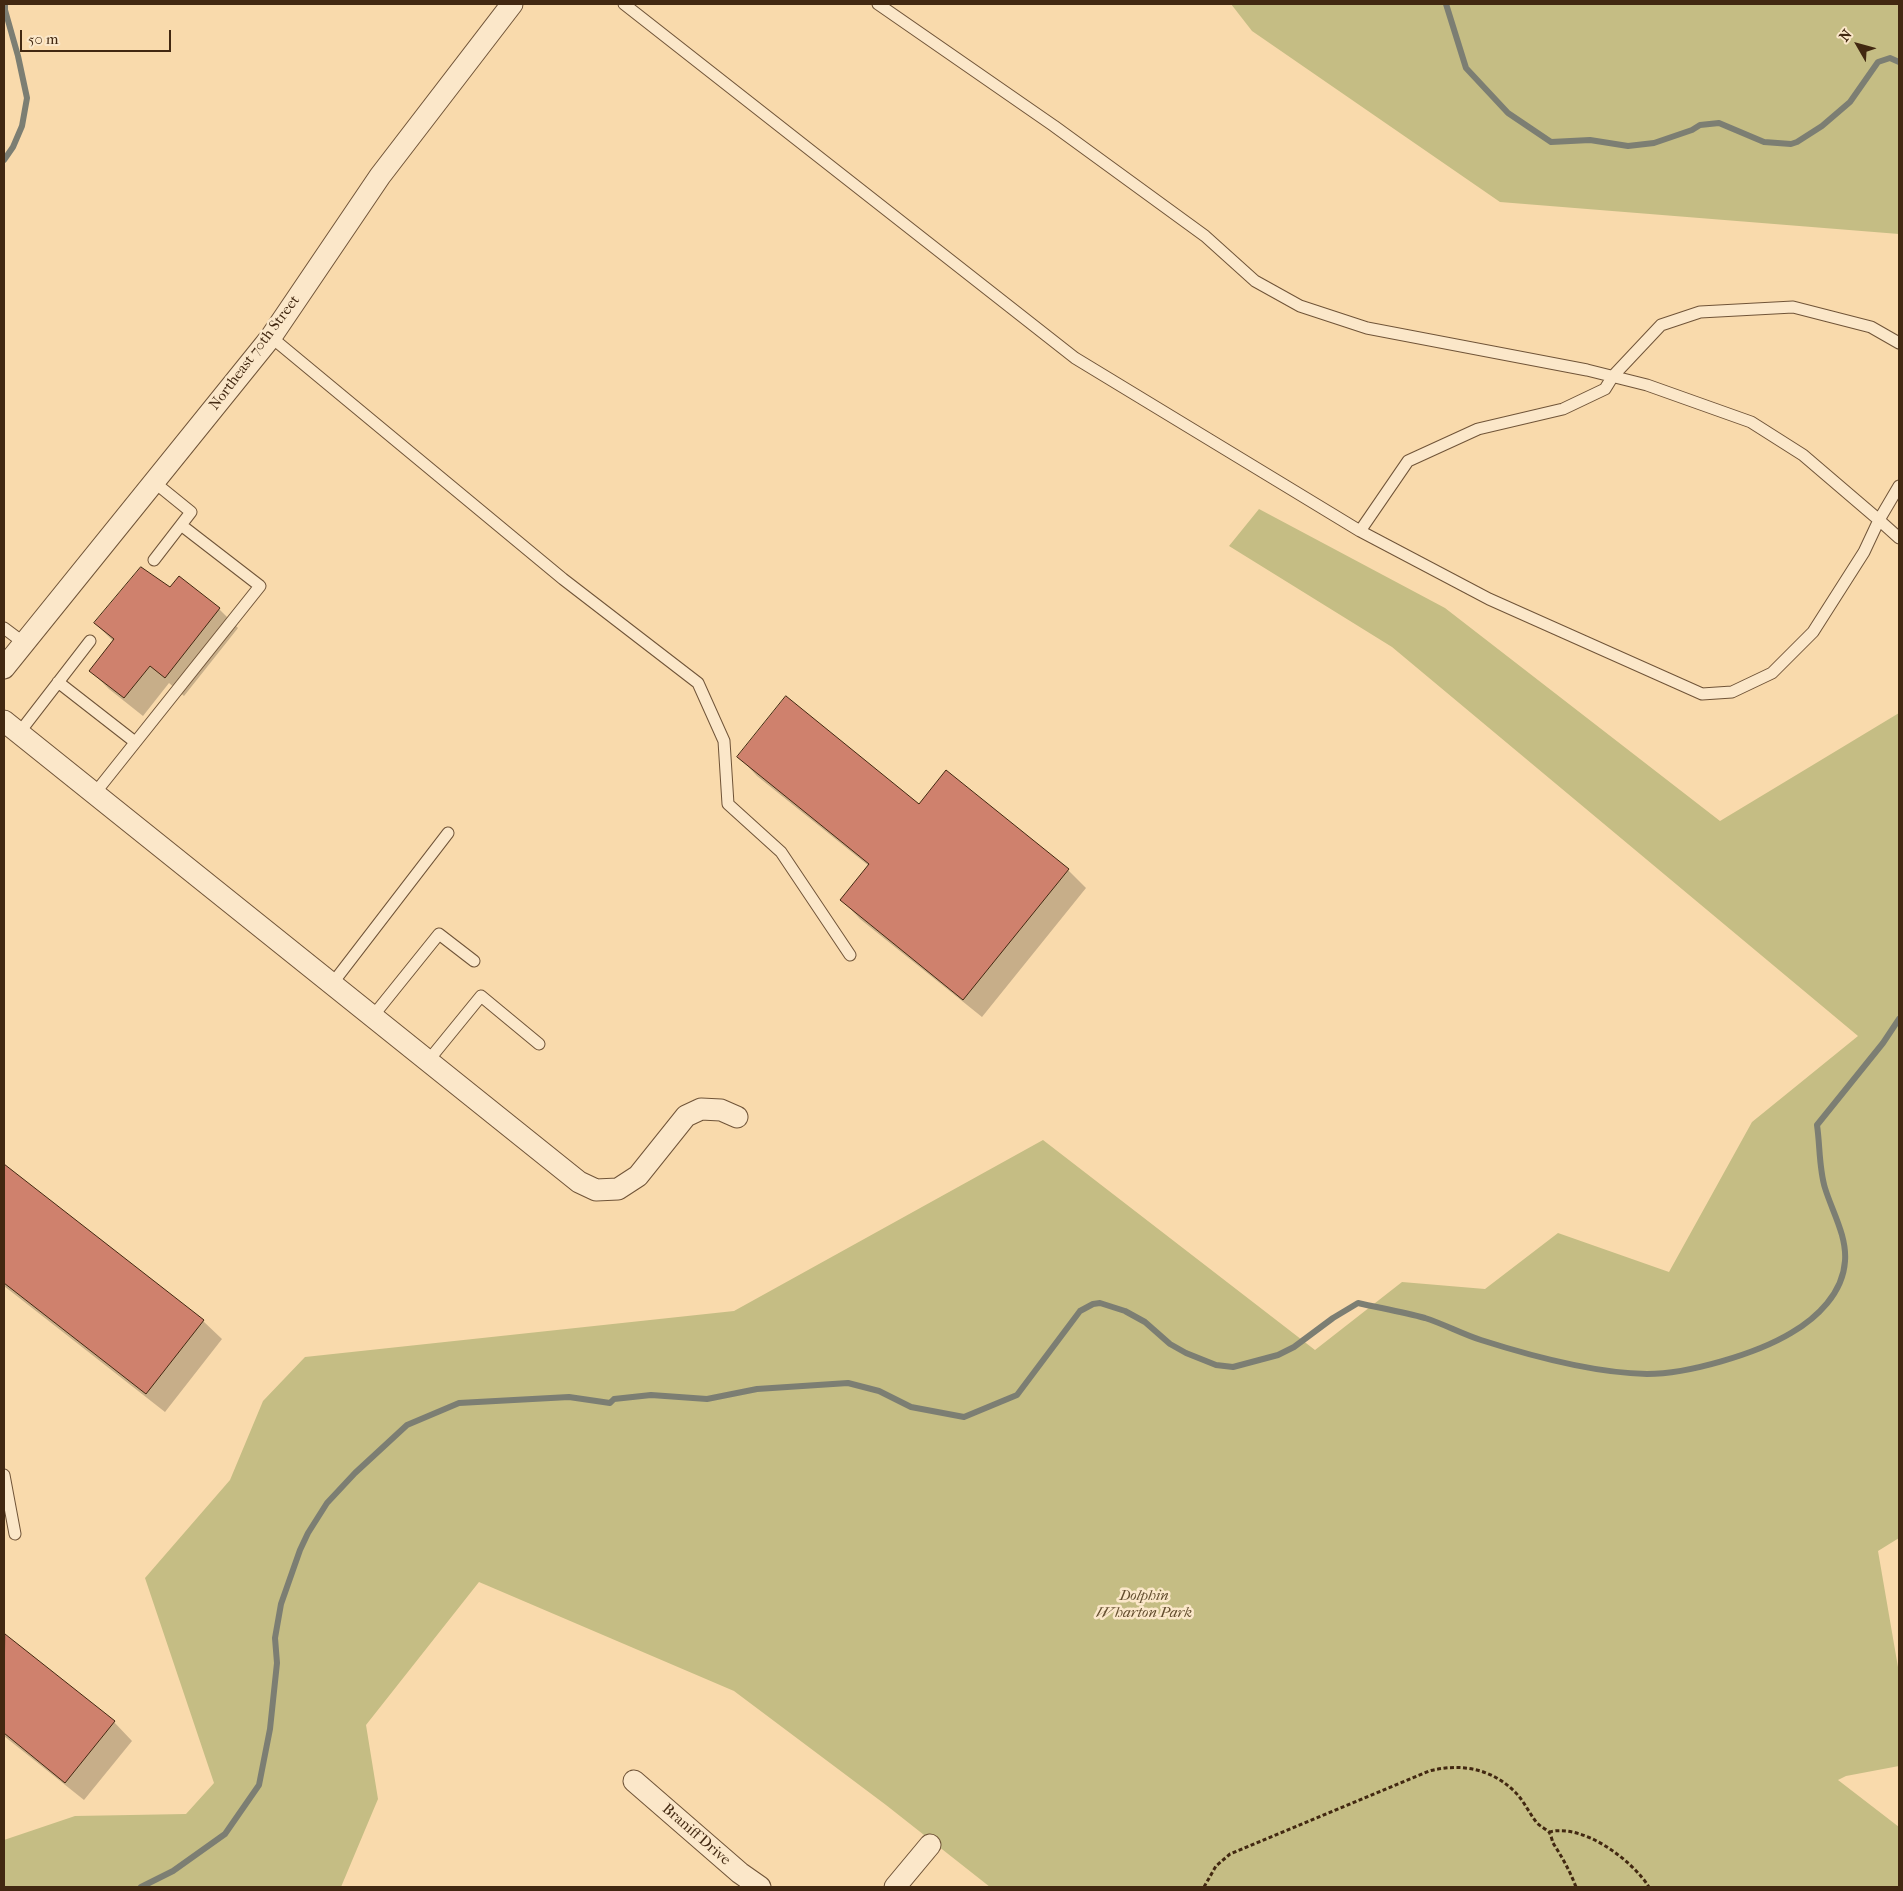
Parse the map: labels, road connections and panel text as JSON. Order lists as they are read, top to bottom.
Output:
{
  "streets": {
    "street": ["Northeast 70th Street", "Braniff Drive"]
  },
  "parks": ["Dolphin Wharton Park"],
  "scale_bar": "50 m",
  "north": "top left"
}
